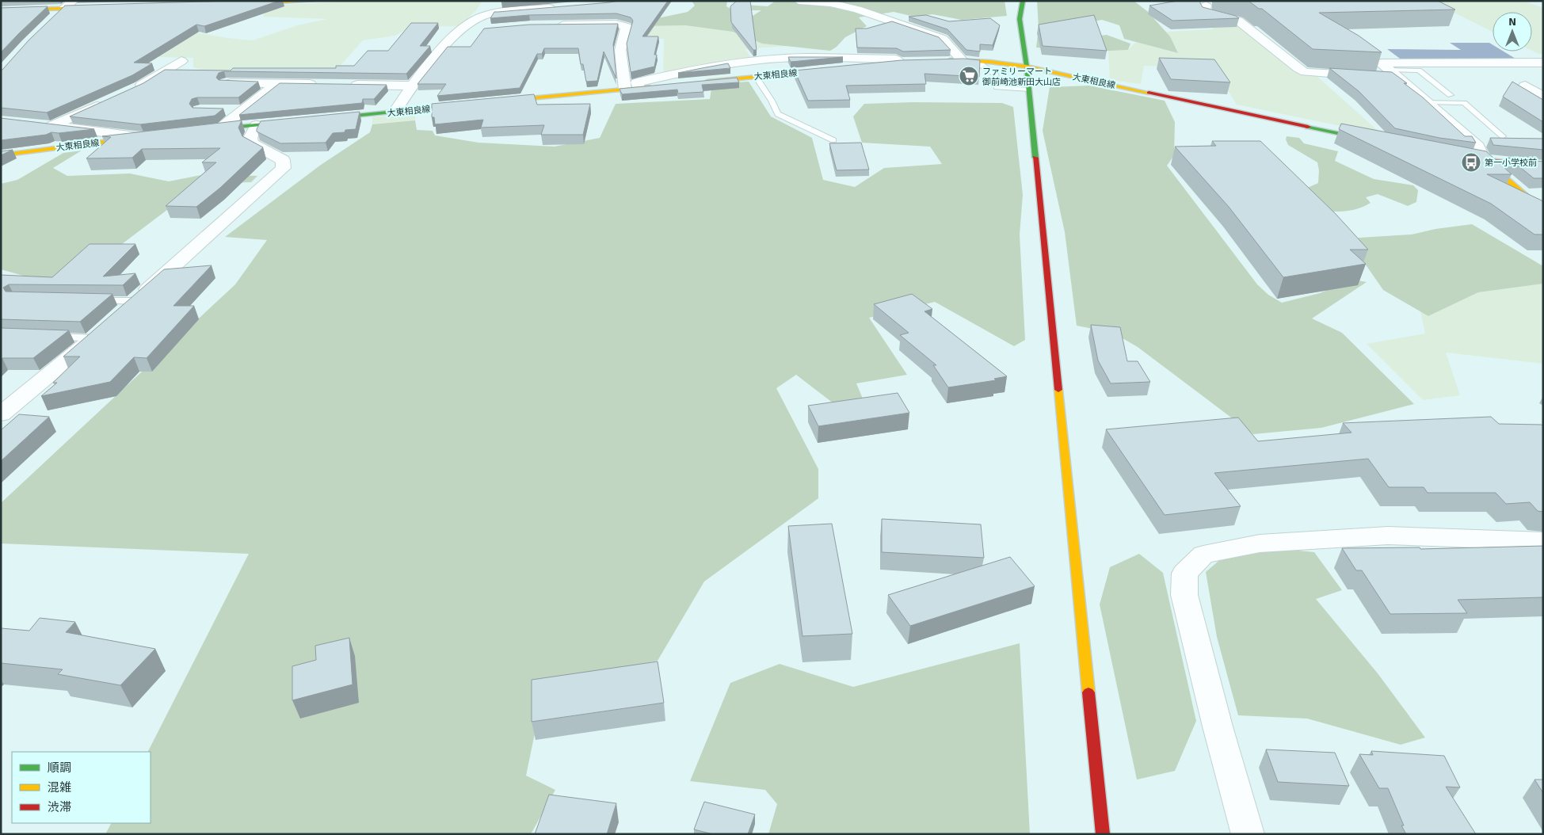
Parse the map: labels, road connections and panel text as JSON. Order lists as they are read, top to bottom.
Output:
{
  "streets": {
    "street": ["大東相良線"]
  },
  "places": {
    "supermarket": ["ファミリーマート 御前崎池新田大山店"],
    "bus stop": ["第一小学校前"]
  },
  "legend": ["順調", "混雑", "渋滞"],
  "north": "top"
}
